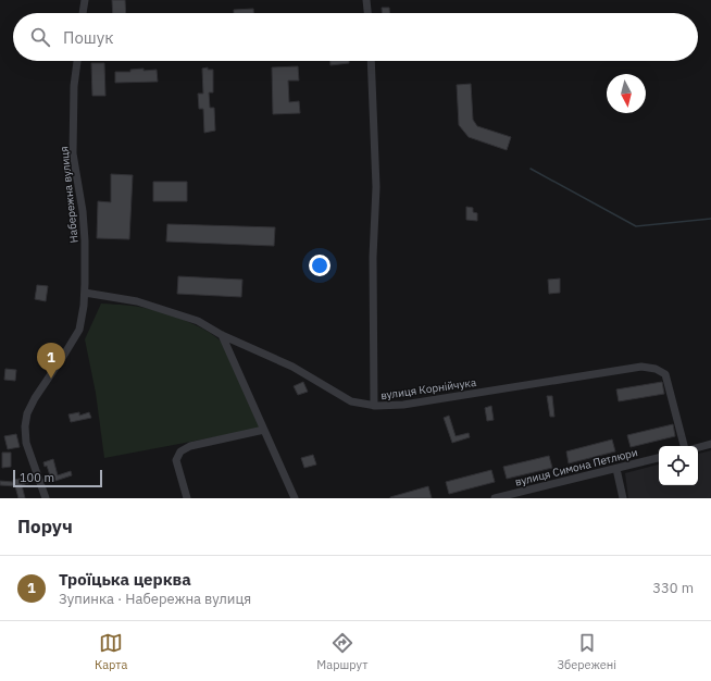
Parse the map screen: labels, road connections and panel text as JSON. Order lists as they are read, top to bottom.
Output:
{
  "streets": {
    "street": ["Набережна вулиця", "вулиця Корнійчука", "вулиця Симона Петлюри"]
  },
  "crossings": [
    ["Набережна вулиця", "вулиця Корнійчука"]
  ],
  "scale_bar": "100 m",
  "north": "bottom",
  "page": {
    "search": "Пошук",
    "pins": "1",
    "scale": "100 m",
    "heading": "Поруч",
    "list": [
      {
        "mark": "1",
        "name": "Троїцька церква",
        "note": "Зупинка · Набережна вулиця",
        "value": "330 m"
      }
    ],
    "nav": ["Карта", "Маршрут", "Збережені"]
  }
}
